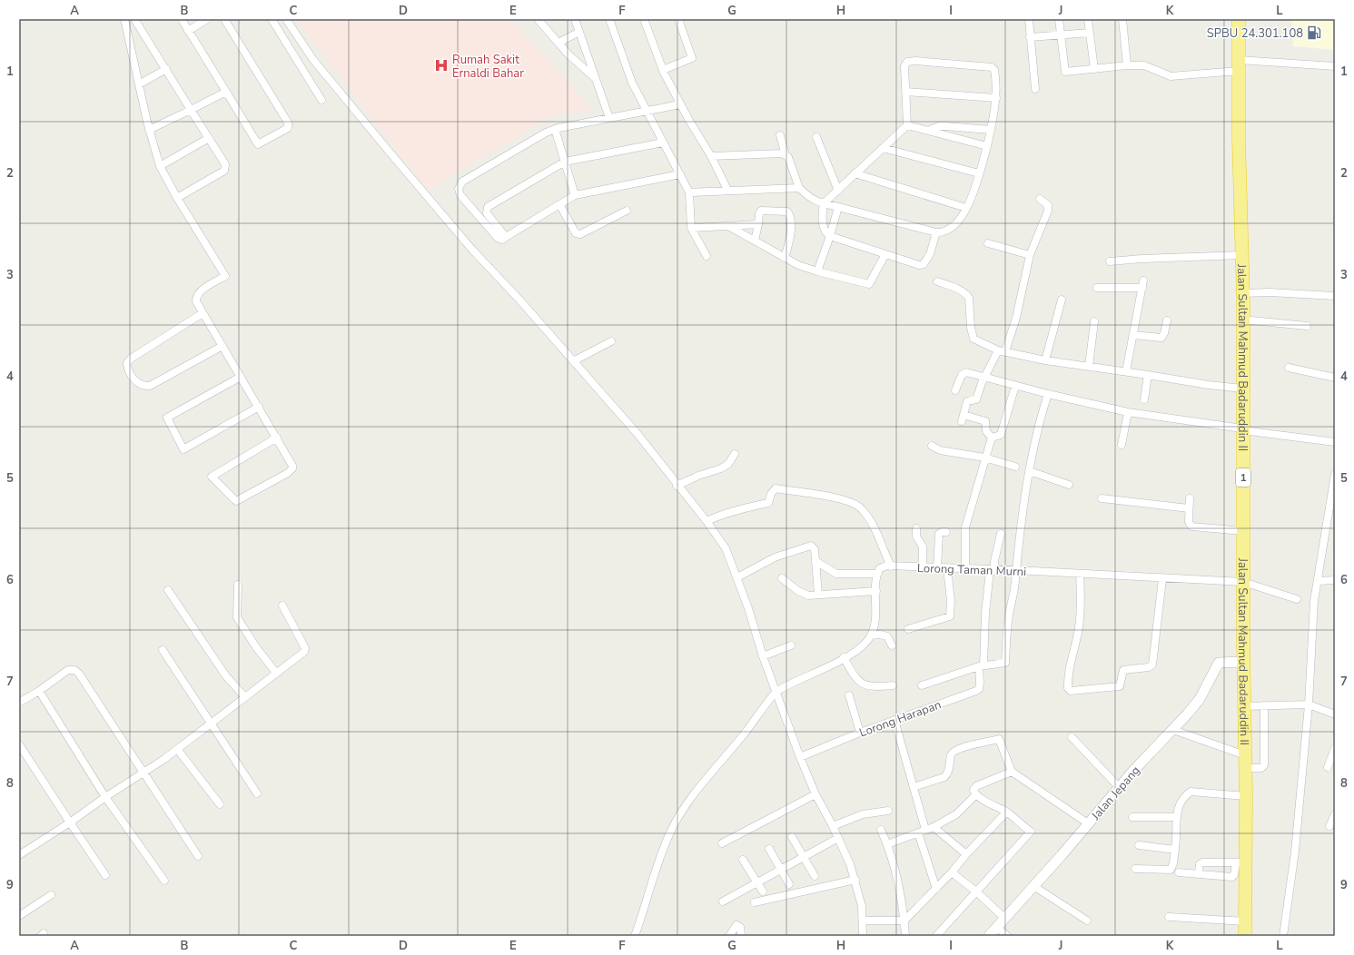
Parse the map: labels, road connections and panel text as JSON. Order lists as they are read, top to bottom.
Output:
{
  "streets": {
    "highway": ["Jalan Sultan Mahmud Badaruddin II", "1"],
    "street": ["Lorong Taman Murni", "Lorong Harapan", "Jalan Jepang"]
  },
  "crossings": [
    ["Jalan Sultan Mahmud Badaruddin II", "Lorong Taman Murni"],
    ["Jalan Sultan Mahmud Badaruddin II", "Jalan Jepang"]
  ],
  "places": {
    "fuel station": ["SPBU 24.301.108"],
    "hospital": ["Rumah Sakit Ernaldi Bahar"]
  },
  "grid": {
    "columns": [
      "A",
      "B",
      "C",
      "D",
      "E",
      "F",
      "G",
      "H",
      "I",
      "J",
      "K",
      "L"
    ],
    "rows": [
      "1",
      "2",
      "3",
      "4",
      "5",
      "6",
      "7",
      "8",
      "9"
    ]
  }
}
